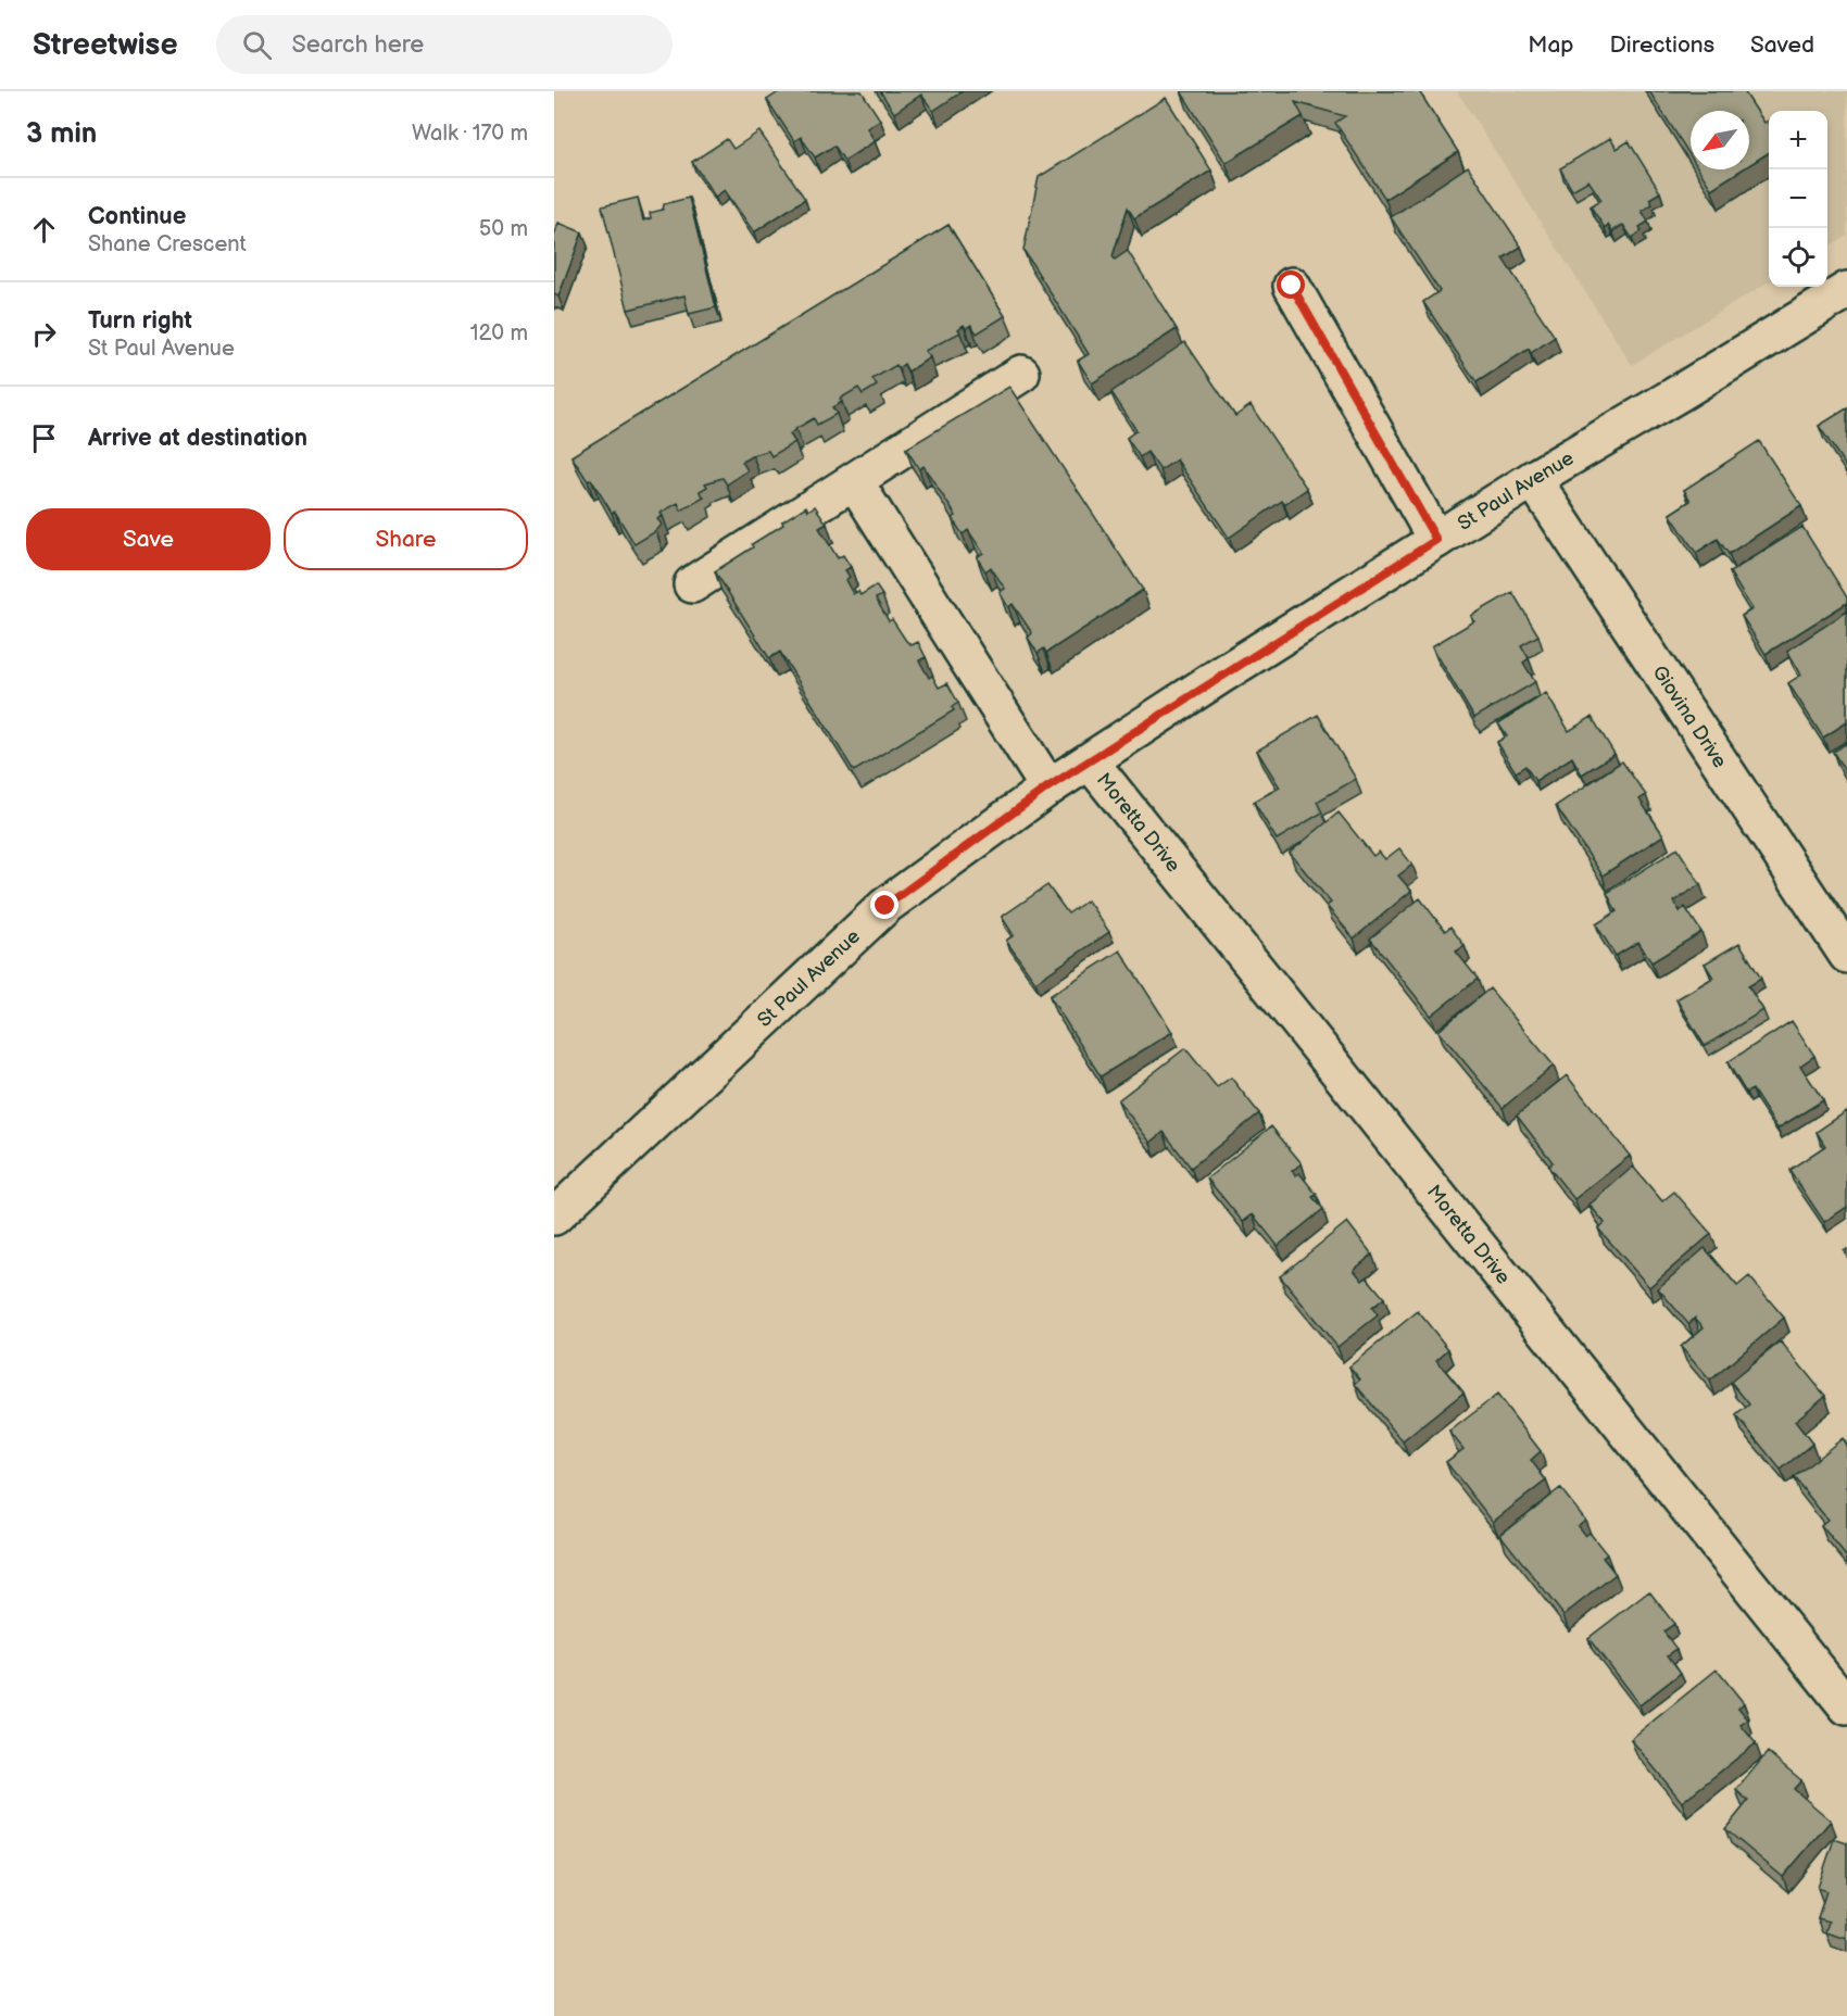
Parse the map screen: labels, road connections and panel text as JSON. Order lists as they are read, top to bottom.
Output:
{
  "streets": {
    "street": ["St Paul Avenue", "Giovina Drive", "Moretta Drive"]
  },
  "crossings": [
    ["St Paul Avenue", "Giovina Drive"],
    ["St Paul Avenue", "Moretta Drive"]
  ],
  "north": "bottom left",
  "page": {
    "header": "Streetwise",
    "search": "Search here",
    "nav": ["Map", "Directions", "Saved"],
    "heading": ["3 min", "Walk · 170 m"],
    "map_buttons": ["+", "−"],
    "list": [
      ["Continue", "Shane Crescent", "50 m"],
      ["Turn right", "St Paul Avenue", "120 m"],
      "Arrive at destination"
    ],
    "buttons": ["Save", "Share"]
  }
}
